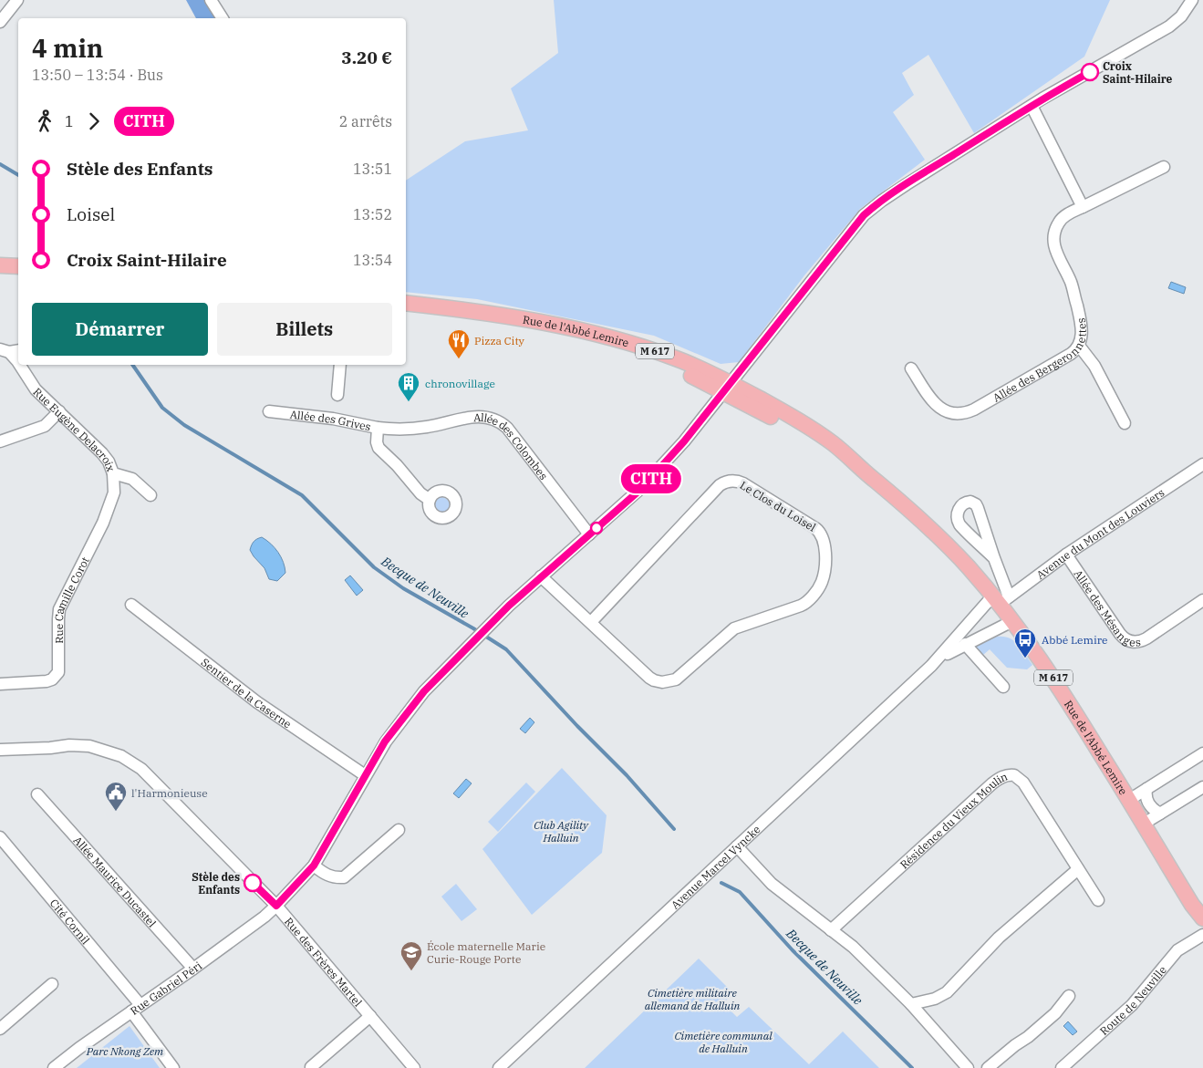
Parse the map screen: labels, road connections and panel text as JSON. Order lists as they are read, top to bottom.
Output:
{
  "streets": {
    "main road": ["Rue de l'Abbé Lemire", "M 617"],
    "street": [
      "Allée des Bergeronnettes",
      "Allée des Grives",
      "Rue Eugène Delacroix",
      "Allée des Colombes",
      "Le Clos du Loisel",
      "Avenue du Mont des Louviers",
      "Rue Camille Corot",
      "Allée des Mésanges",
      "Sentier de la Caserne",
      "Résidence du Vieux Moulin",
      "Avenue Marcel Vyncke",
      "Allée Maurice Ducastel",
      "Cité Cornil",
      "Rue des Frères Martel",
      "Rue Gabriel Péri",
      "Route de Neuville"
    ]
  },
  "crossings": [
    ["Rue de l'Abbé Lemire", "Avenue du Mont des Louviers"],
    ["Rue de l'Abbé Lemire", "Avenue Marcel Vyncke"],
    ["Rue de l'Abbé Lemire", "Rue Gabriel Péri"],
    ["Allée des Grives", "Allée des Colombes"],
    ["Rue Eugène Delacroix", "Rue Camille Corot"],
    ["Allée des Colombes", "Rue Gabriel Péri"],
    ["Le Clos du Loisel", "Rue Gabriel Péri"],
    ["Avenue du Mont des Louviers", "Allée des Mésanges"],
    ["Avenue du Mont des Louviers", "Avenue Marcel Vyncke"],
    ["Sentier de la Caserne", "Rue Gabriel Péri"],
    ["Allée Maurice Ducastel", "Rue Gabriel Péri"],
    ["Cité Cornil", "Rue Gabriel Péri"],
    ["Rue des Frères Martel", "Rue Gabriel Péri"]
  ],
  "water": ["Becque de Neuville"],
  "parks": [
    "Club Agility Halluin",
    "Cimetière militaire allemand de Halluin",
    "Cimetière communal de Halluin",
    "Parc Nkong Zem"
  ],
  "places": {
    "other": ["Croix Saint-Hilaire", "Stèle des Enfants"],
    "restaurant": ["Pizza City"],
    "building": ["chronovillage"],
    "bus stop": ["Abbé Lemire"],
    "public building": ["l'Harmonieuse"],
    "school or university": ["École maternelle Marie Curie-Rouge Porte"]
  },
  "lines": ["bus line CITH"],
  "page": {
    "on_map": "CITH",
    "heading": ["4 min", "13:50 – 13:54 · Bus", "3.20 €"],
    "legs": ["1", "CITH", "2 arrêts"],
    "list": [
      {
        "name": "Stèle des Enfants",
        "value": "13:51"
      },
      {
        "name": "Loisel",
        "value": "13:52"
      },
      {
        "name": "Croix Saint-Hilaire",
        "value": "13:54"
      }
    ],
    "buttons": ["Démarrer", "Billets"]
  }
}
